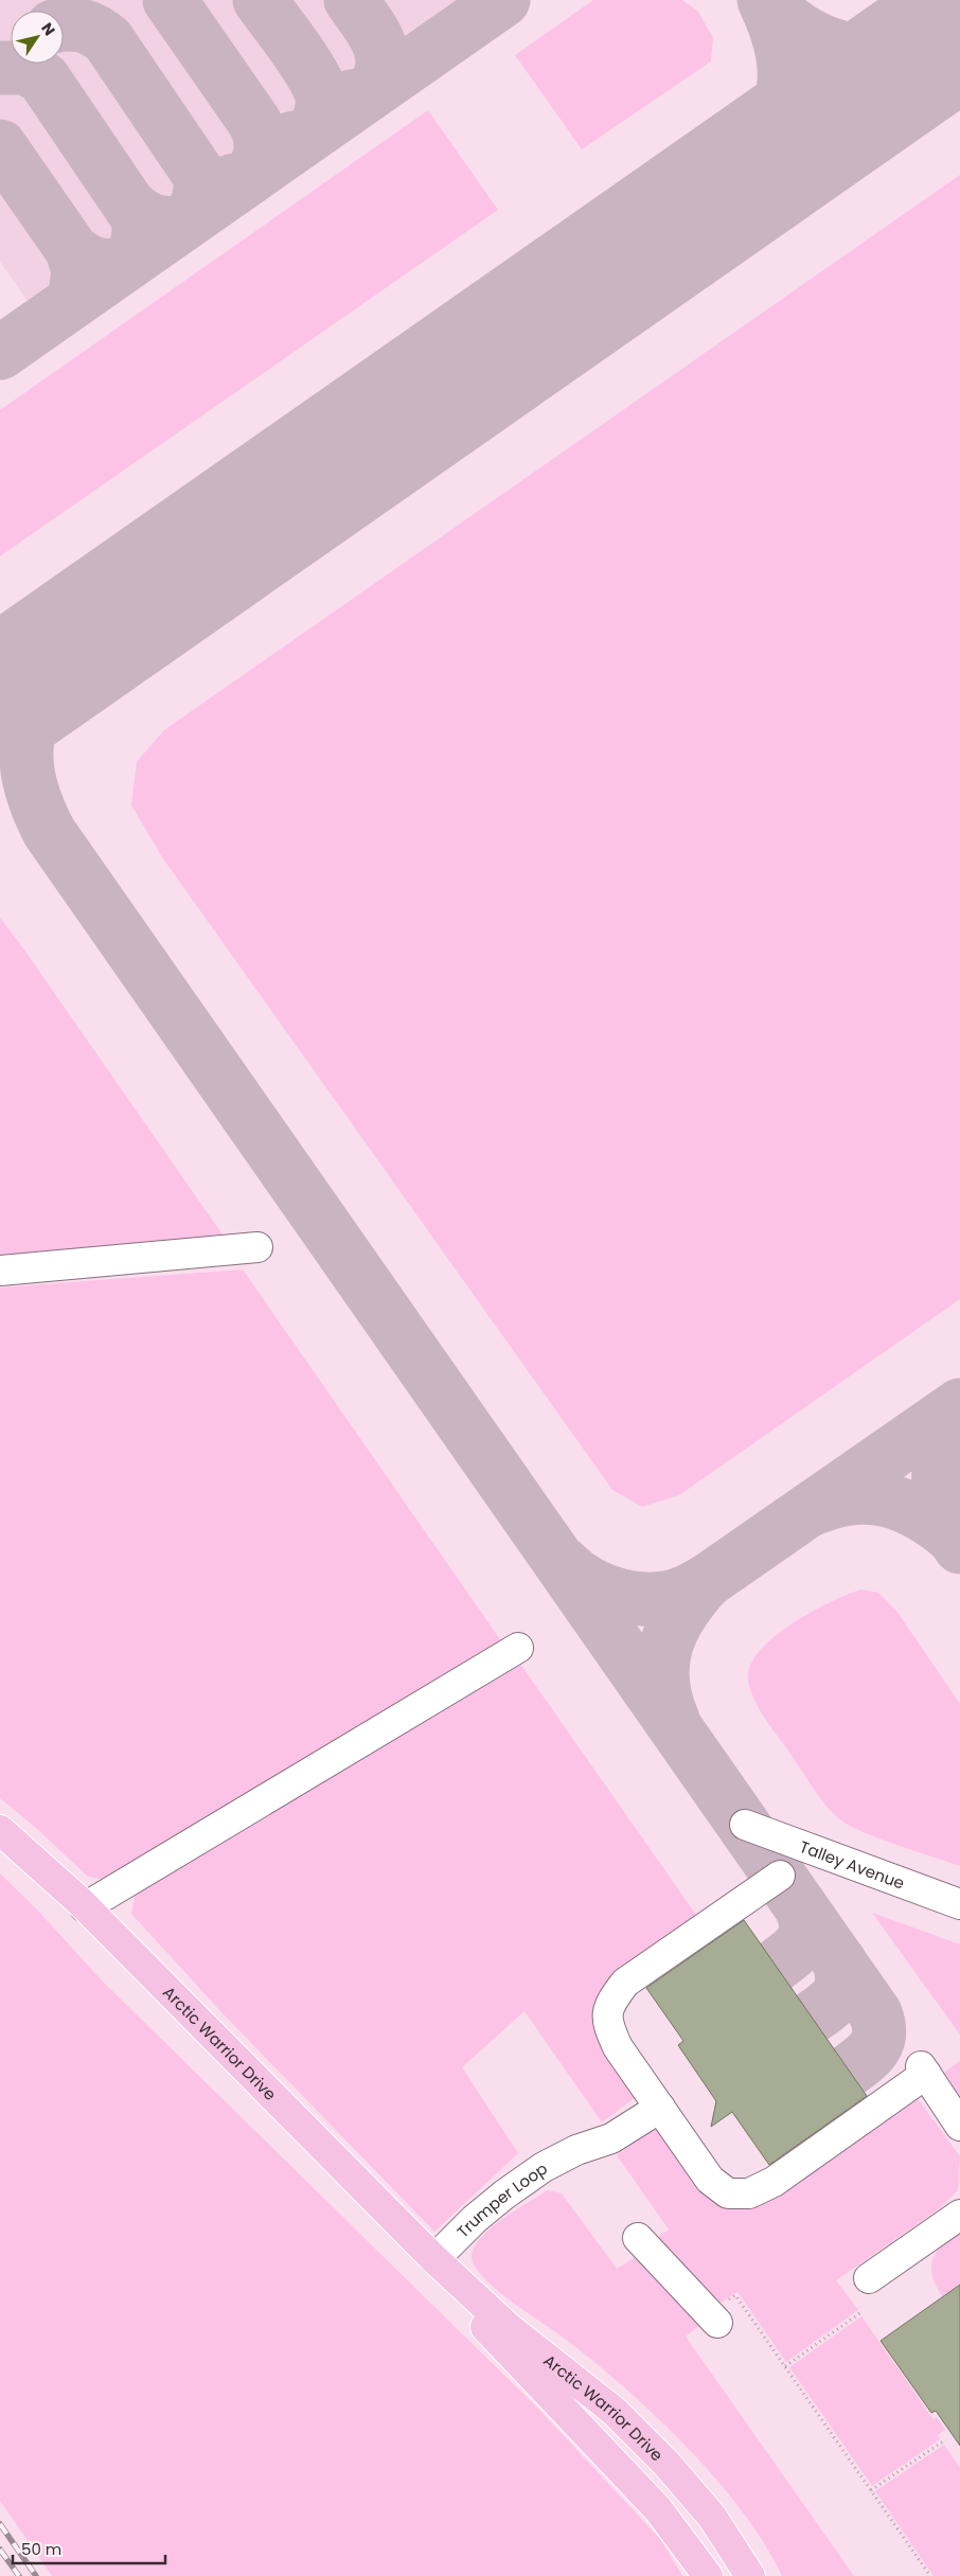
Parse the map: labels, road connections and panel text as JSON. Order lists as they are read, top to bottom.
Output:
{
  "streets": {
    "main road": ["Arctic Warrior Drive"],
    "street": ["Talley Avenue", "Trumper Loop"]
  },
  "crossings": [
    ["Arctic Warrior Drive", "Trumper Loop"]
  ],
  "scale_bar": "50 m",
  "north": "top right"
}
